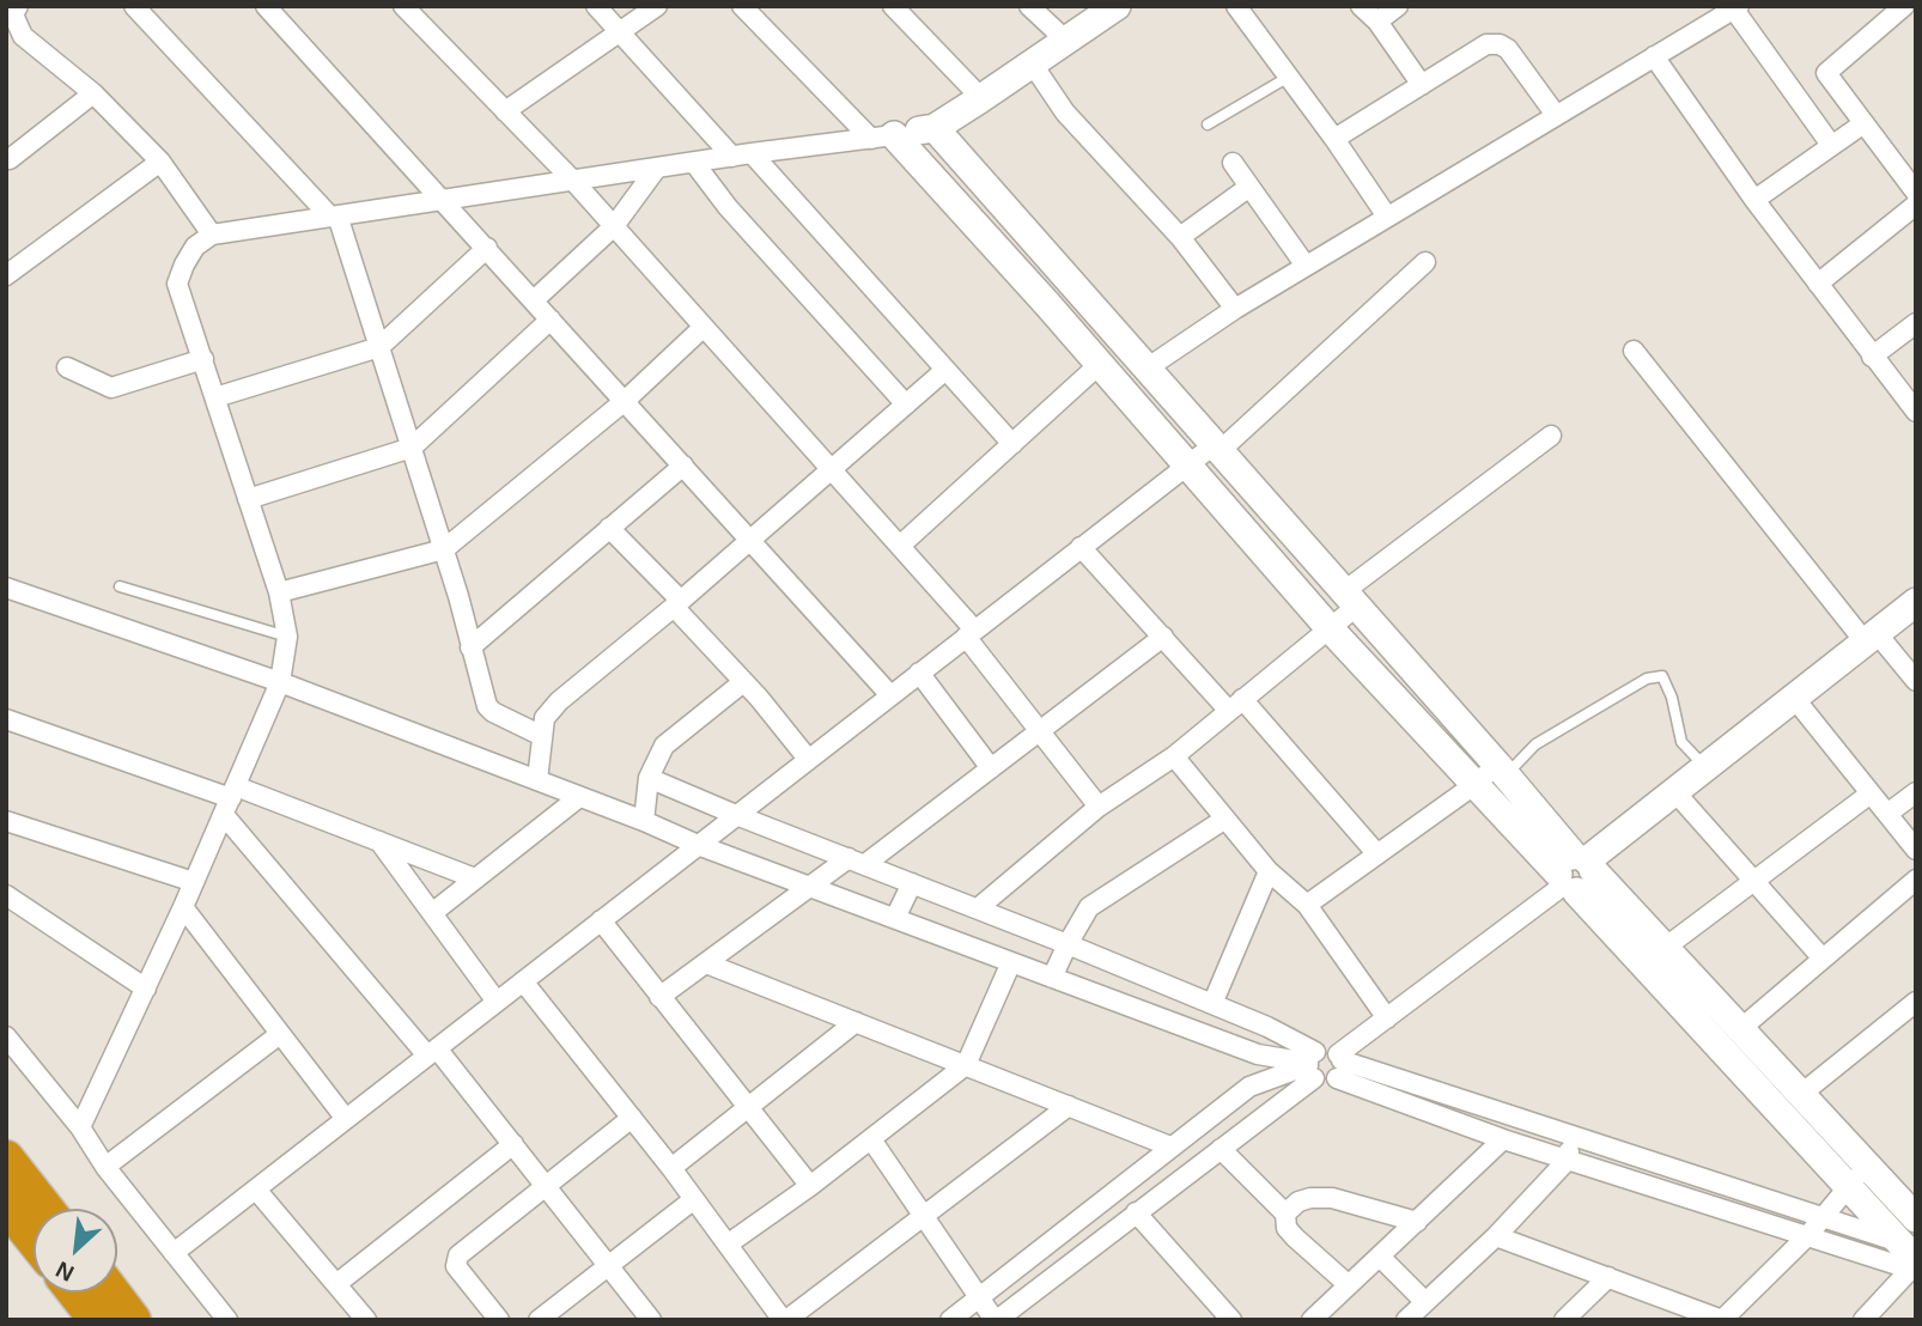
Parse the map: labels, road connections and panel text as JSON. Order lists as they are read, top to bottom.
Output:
{
  "north": "bottom left"
}
